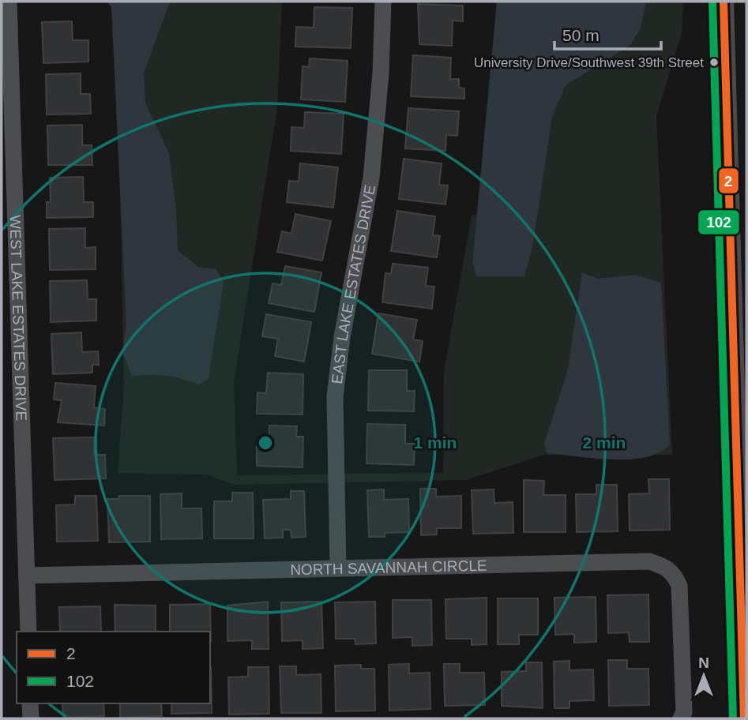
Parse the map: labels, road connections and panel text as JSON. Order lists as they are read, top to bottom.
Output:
{
  "streets": {
    "street": ["EAST LAKE ESTATES DRIVE", "WEST LAKE ESTATES DRIVE", "NORTH SAVANNAH CIRCLE"]
  },
  "crossings": [
    ["EAST LAKE ESTATES DRIVE", "NORTH SAVANNAH CIRCLE"],
    ["WEST LAKE ESTATES DRIVE", "NORTH SAVANNAH CIRCLE"]
  ],
  "places": ["University Drive/Southwest 39th Street"],
  "lines": ["transit line 2", "transit line 102"],
  "legend": ["2", "102"],
  "scale_bar": "50 m",
  "north": "top",
  "rings": ["1 min", "2 min"]
}
